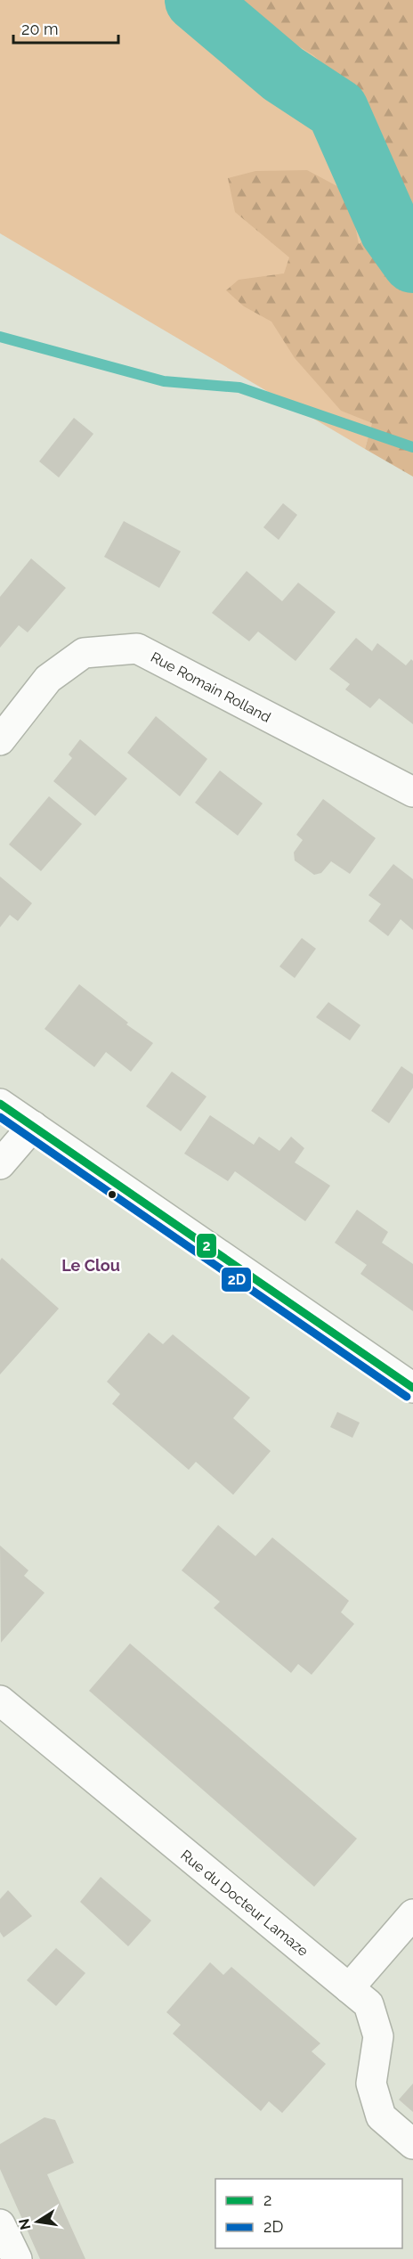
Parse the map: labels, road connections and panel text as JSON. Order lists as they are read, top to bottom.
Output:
{
  "streets": {
    "street": ["Rue Romain Rolland", "Rue du Docteur Lamaze"]
  },
  "districts": ["Le Clou"],
  "lines": ["transit line 2", "transit line 2D"],
  "legend": ["2", "2D"],
  "scale_bar": "20 m",
  "north": "left"
}
